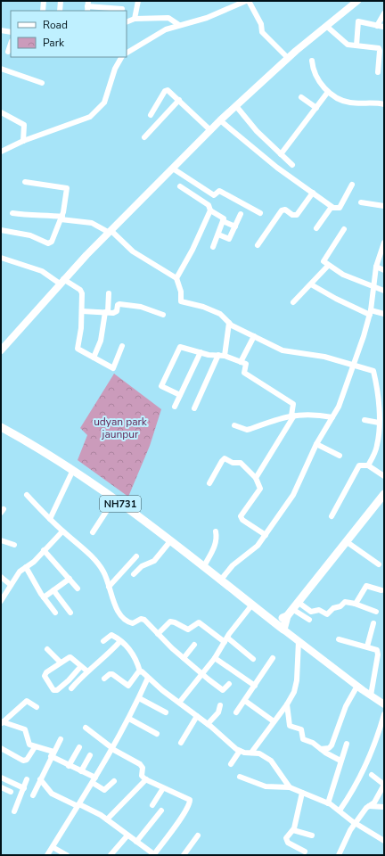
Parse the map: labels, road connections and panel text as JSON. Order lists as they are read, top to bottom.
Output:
{
  "streets": {
    "highway": ["NH731"]
  },
  "parks": ["udyan park jaunpur"],
  "legend": ["Road", "Park"]
}
